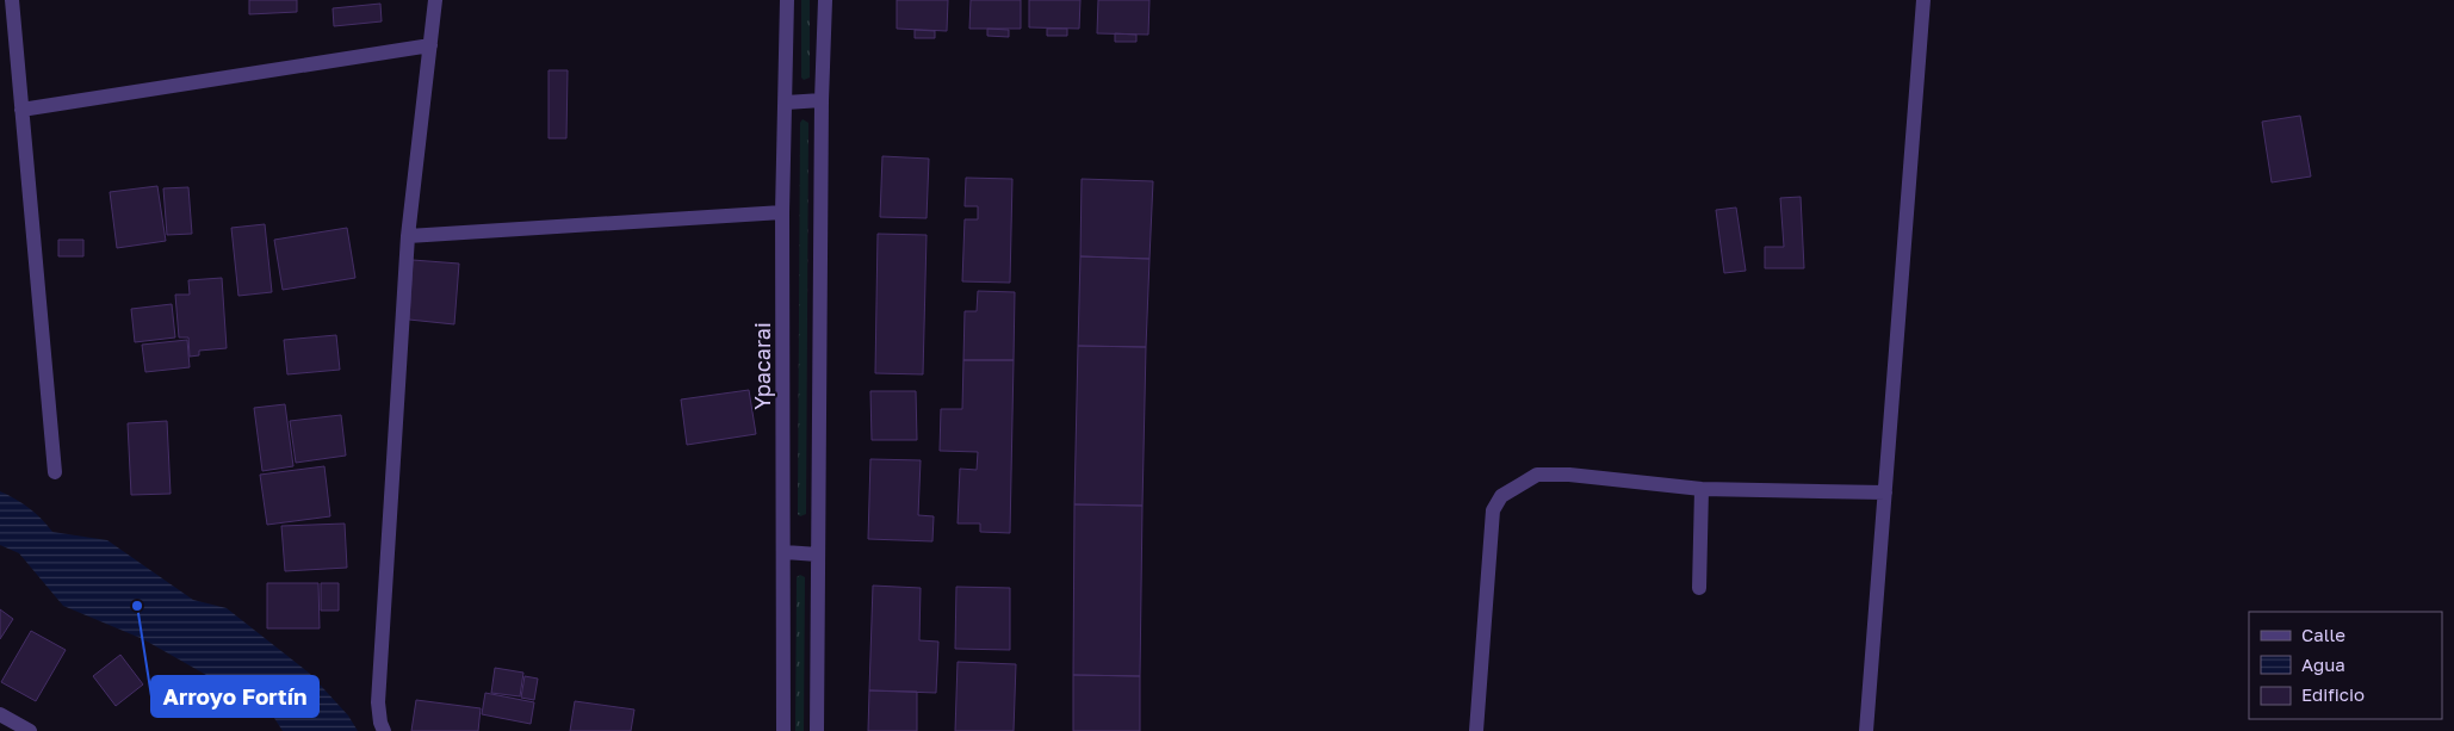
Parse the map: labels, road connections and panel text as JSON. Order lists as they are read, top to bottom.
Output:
{
  "streets": {
    "street": ["Ypacarai"]
  },
  "places": ["Arroyo Fortín"],
  "legend": ["Calle", "Agua", "Edificio"]
}
